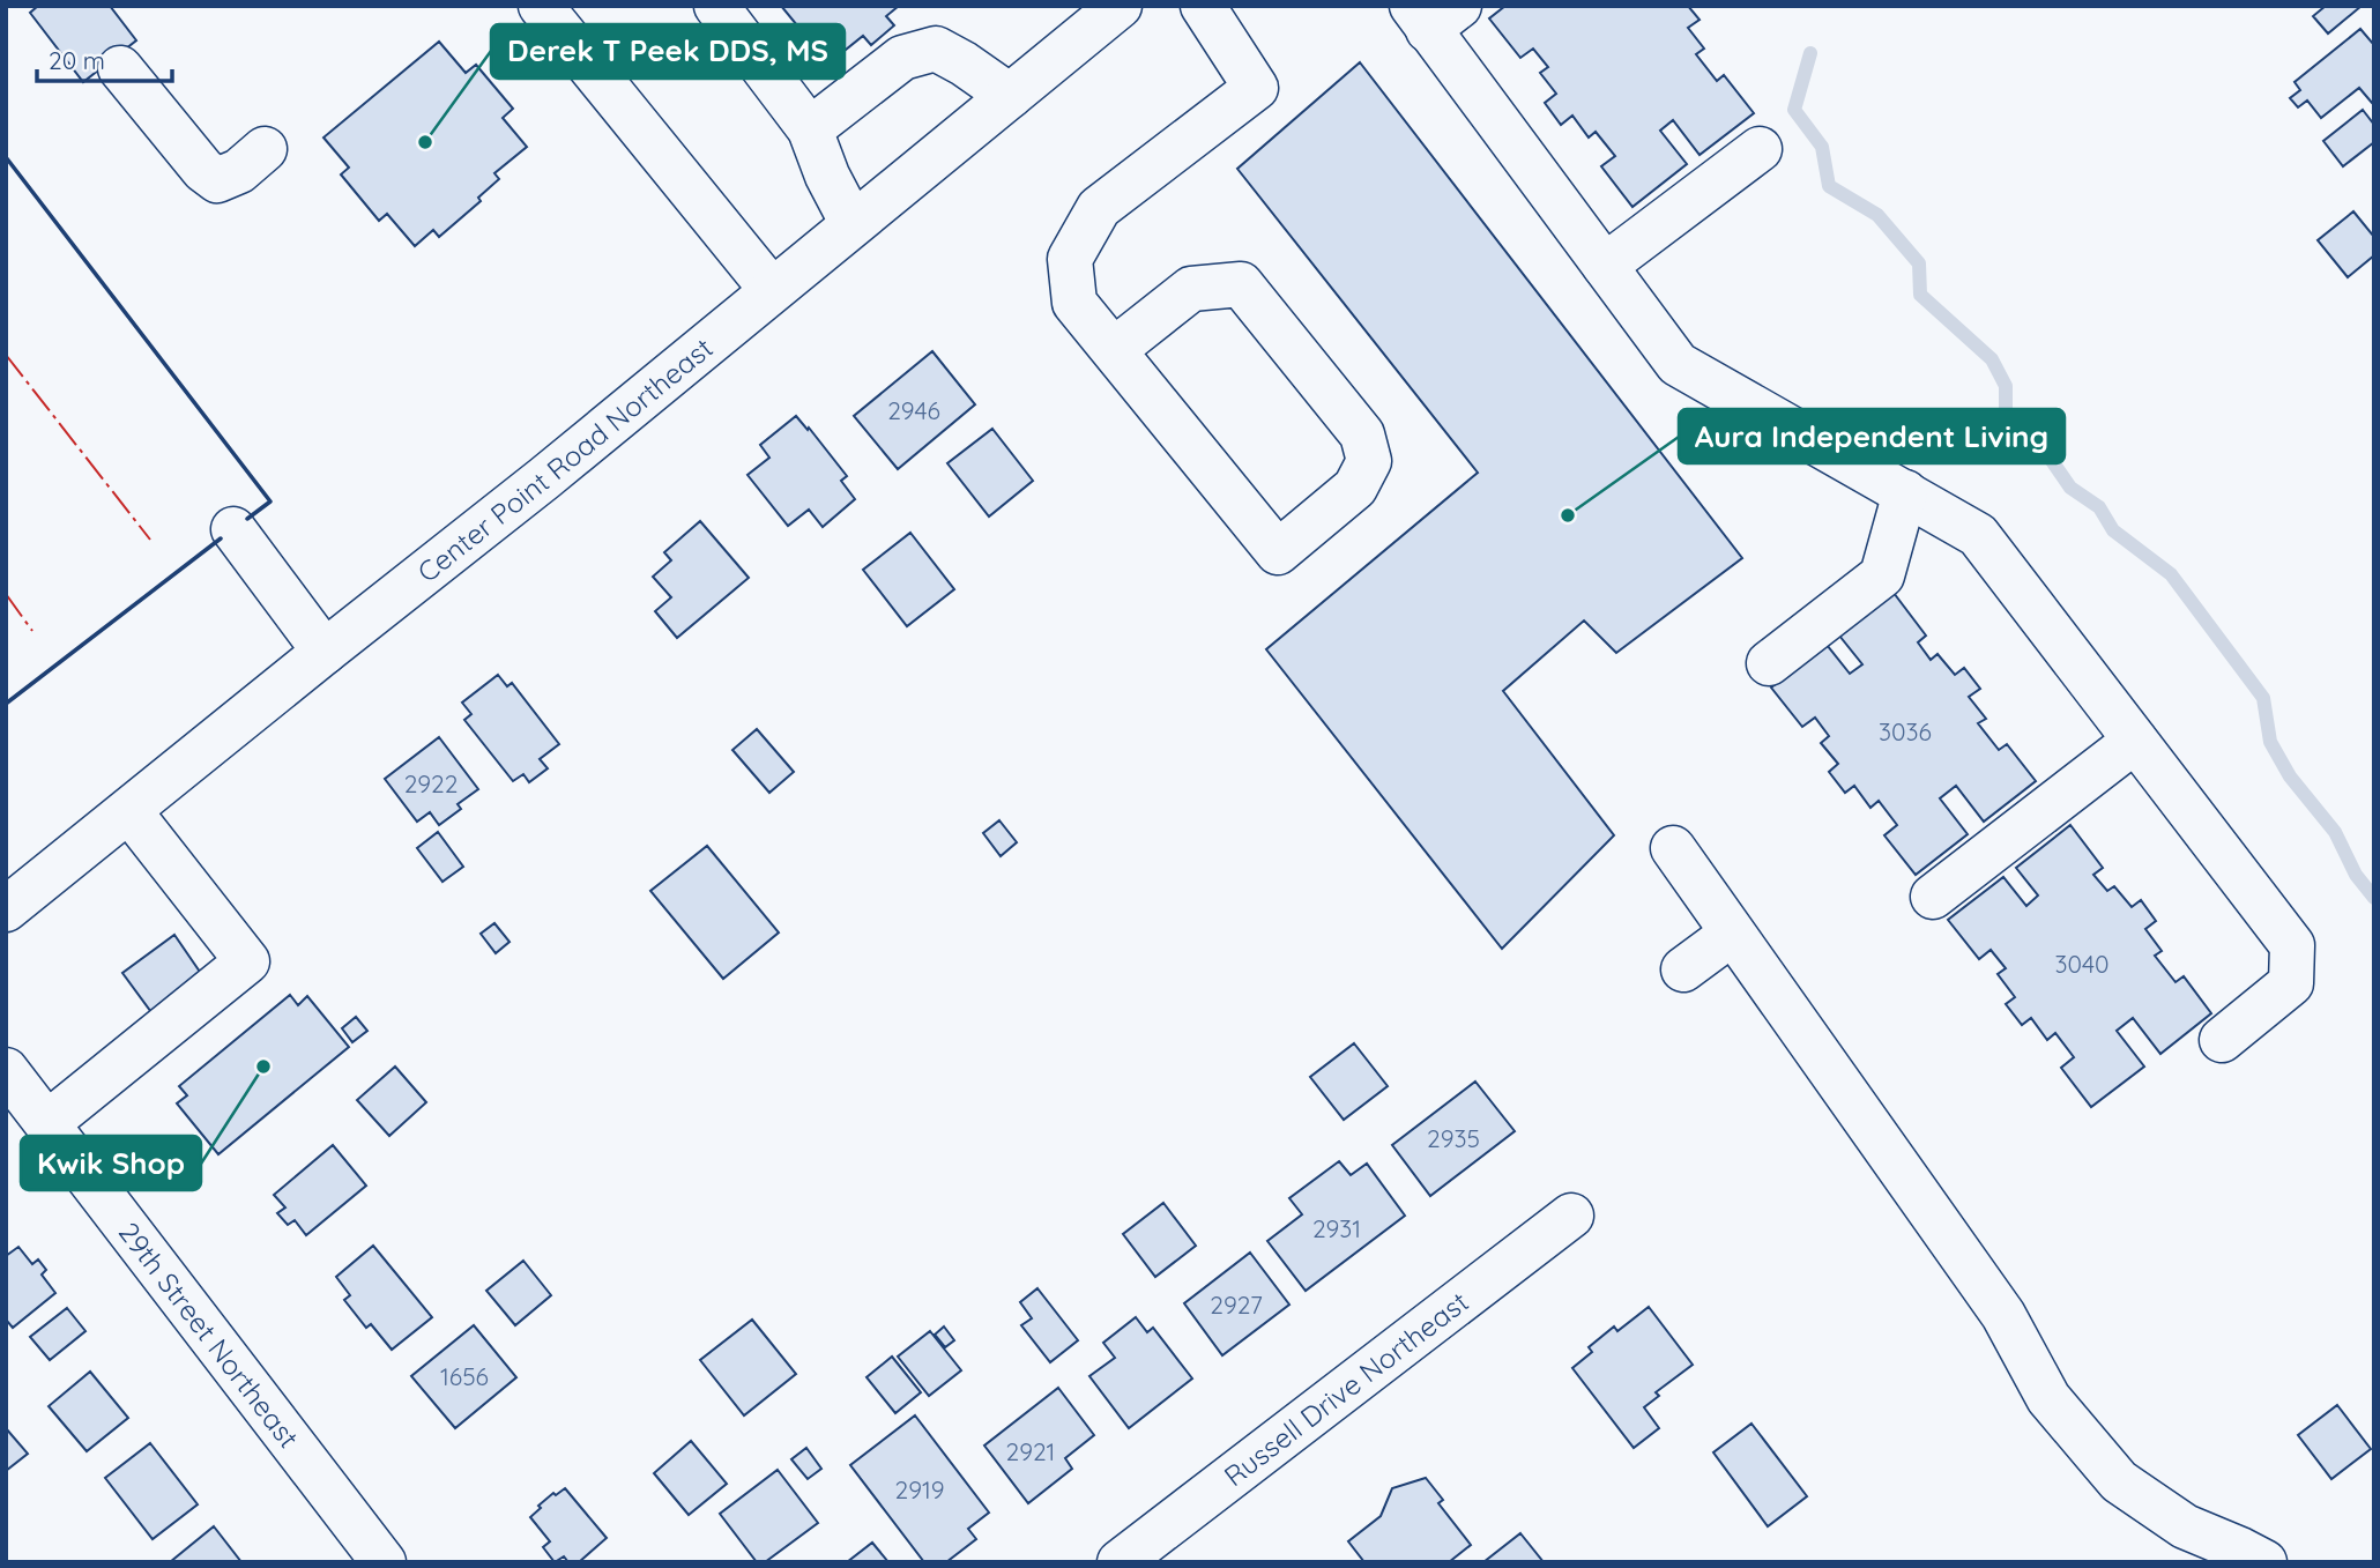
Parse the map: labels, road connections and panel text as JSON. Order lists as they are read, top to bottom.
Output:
{
  "streets": {
    "main road": ["Center Point Road Northeast", "29th Street Northeast", "Russell Drive Northeast"]
  },
  "places": ["Derek T Peek DDS, MS", "Aura Independent Living", "Kwik Shop"],
  "house_numbers": [
    "2946",
    "3036",
    "2922",
    "3040",
    "2935",
    "2931",
    "2927",
    "1656",
    "2921",
    "2919"
  ],
  "scale_bar": "20 m"
}
